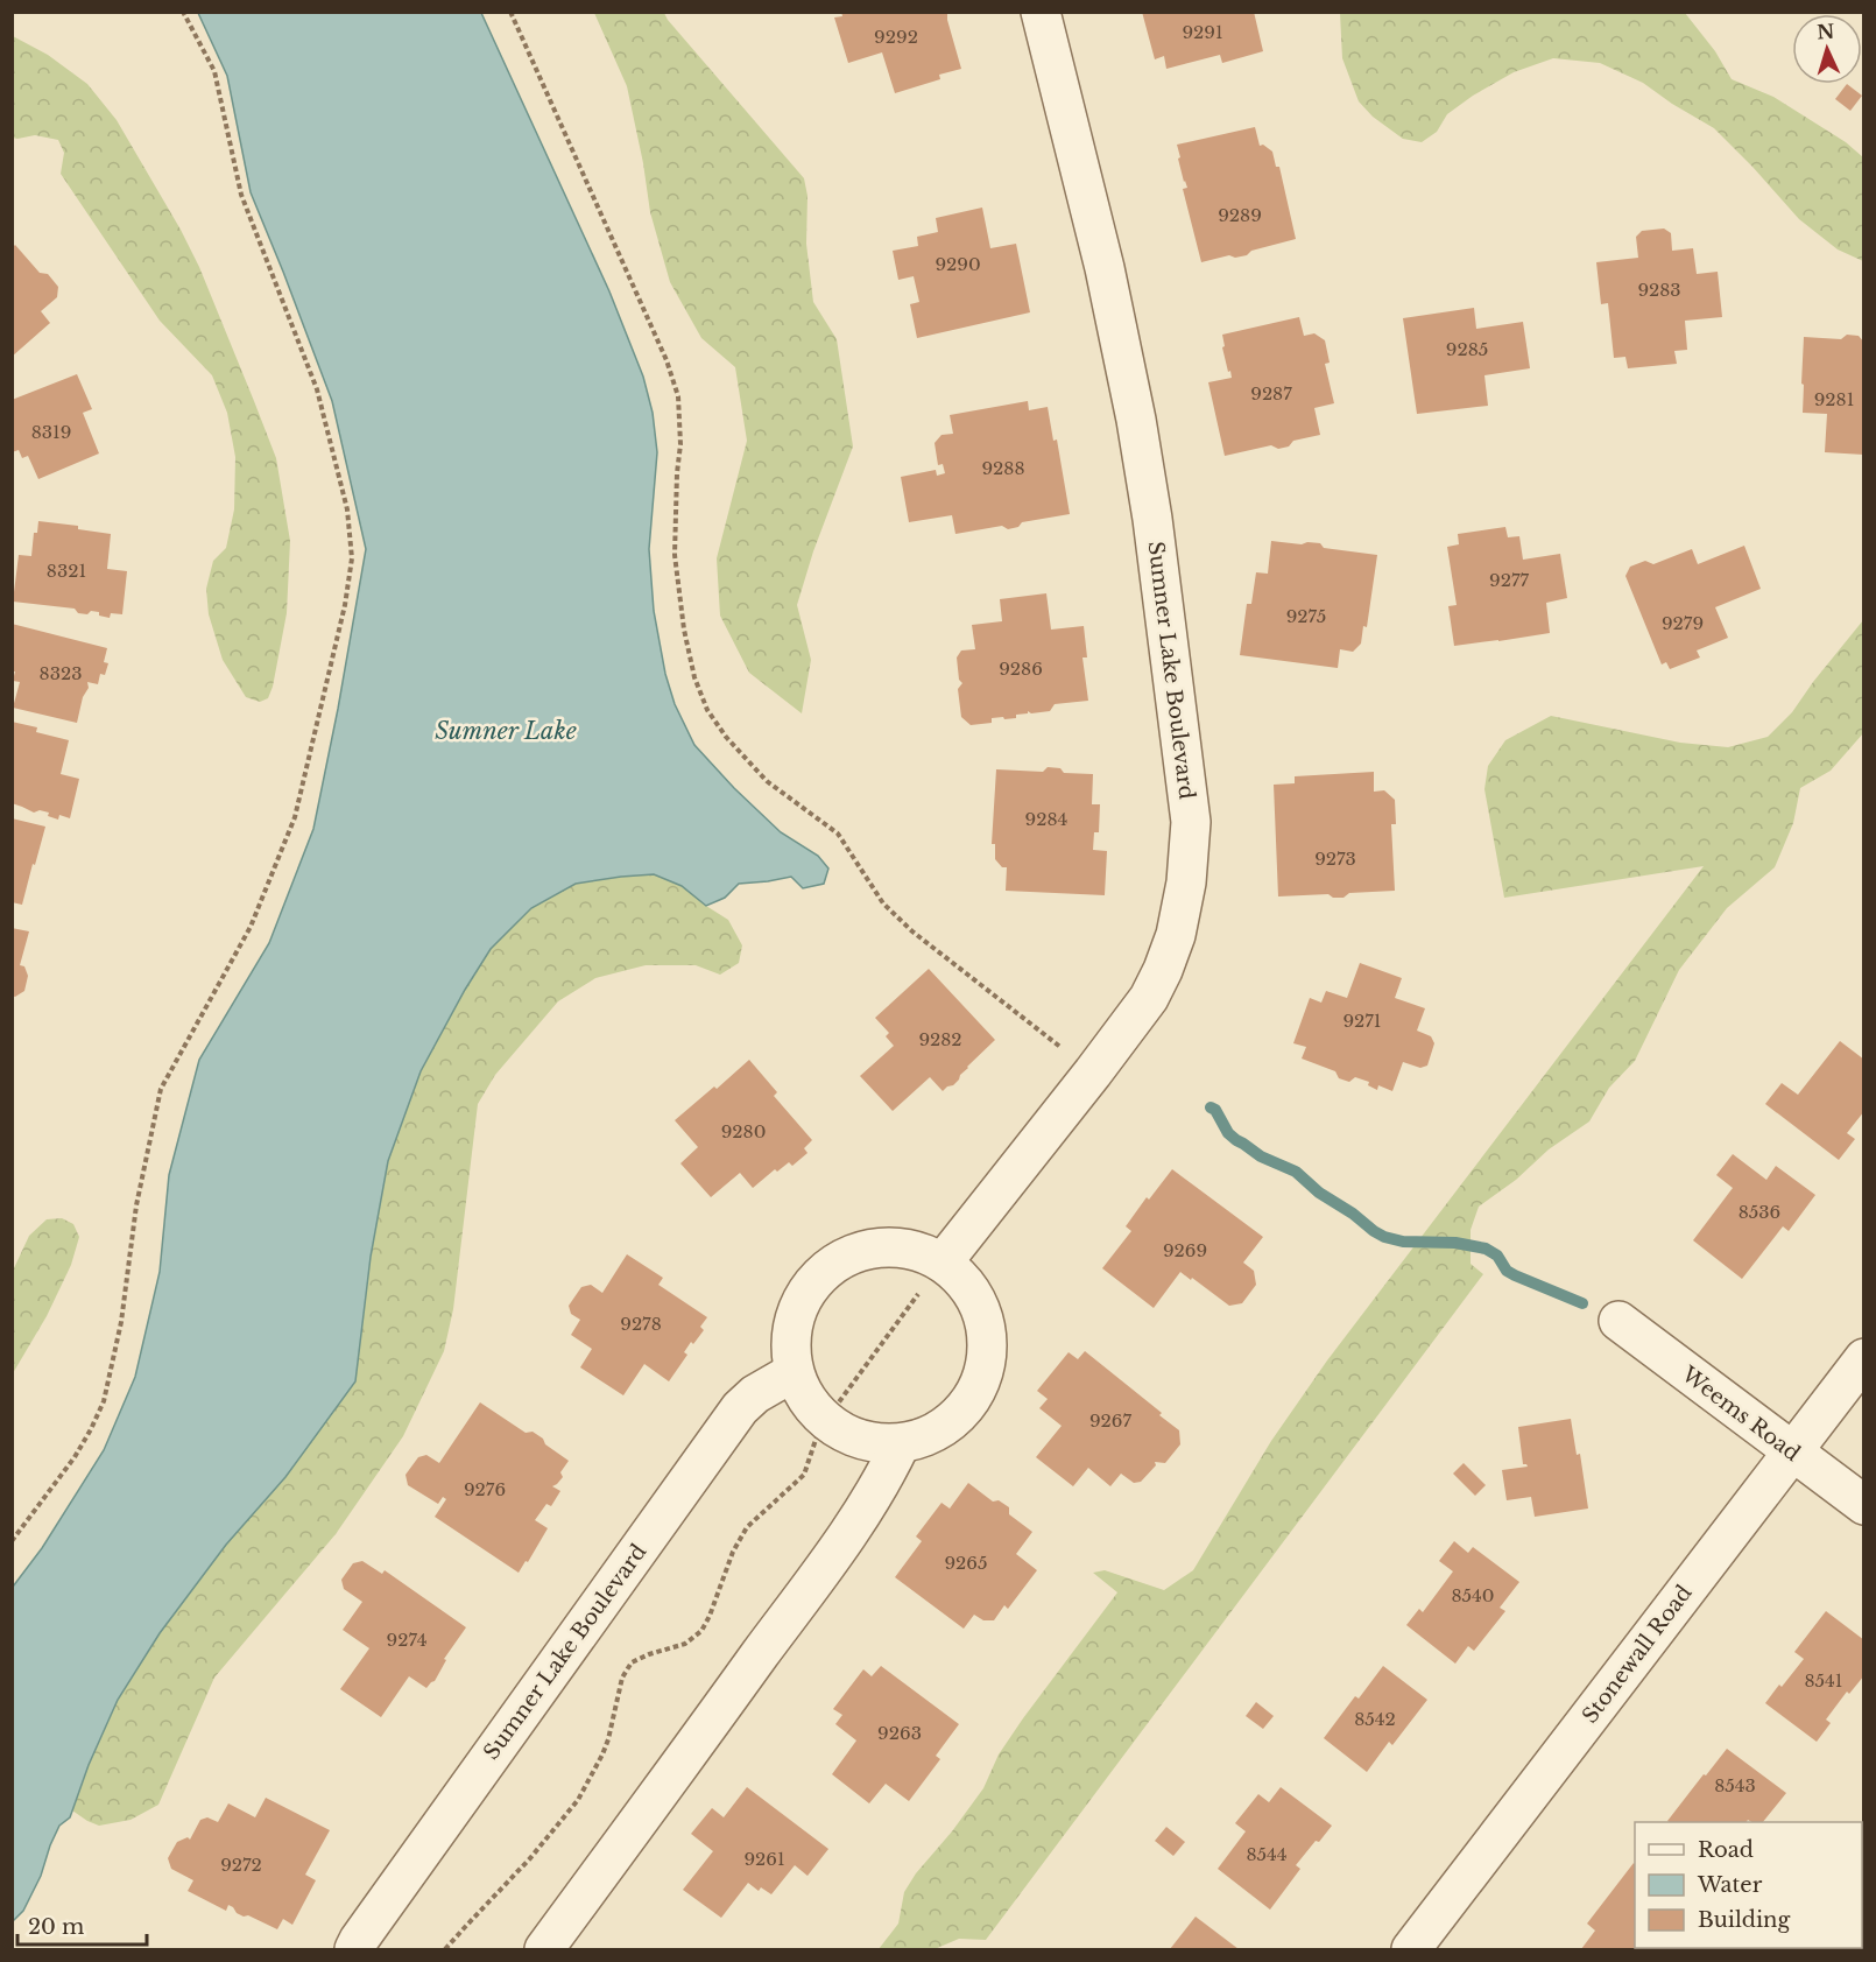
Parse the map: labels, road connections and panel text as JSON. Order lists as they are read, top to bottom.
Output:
{
  "streets": {
    "street": ["Sumner Lake Boulevard", "Weems Road", "Stonewall Road"]
  },
  "crossings": [
    ["Weems Road", "Stonewall Road"]
  ],
  "water": ["Sumner Lake"],
  "house_numbers": [
    "9291",
    "9292",
    "9289",
    "9290",
    "9283",
    "9285",
    "9287",
    "9281",
    "8319",
    "9288",
    "8321",
    "9277",
    "9275",
    "9279",
    "9286",
    "8323",
    "9284",
    "9273",
    "9271",
    "9282",
    "9280",
    "8536",
    "9269",
    "9278",
    "9267",
    "9276",
    "9265",
    "8540",
    "9274",
    "8541",
    "8542",
    "9263",
    "8543",
    "8544",
    "9261",
    "9272"
  ],
  "legend": ["Road", "Water", "Building"],
  "scale_bar": "20 m",
  "north": "top"
}
